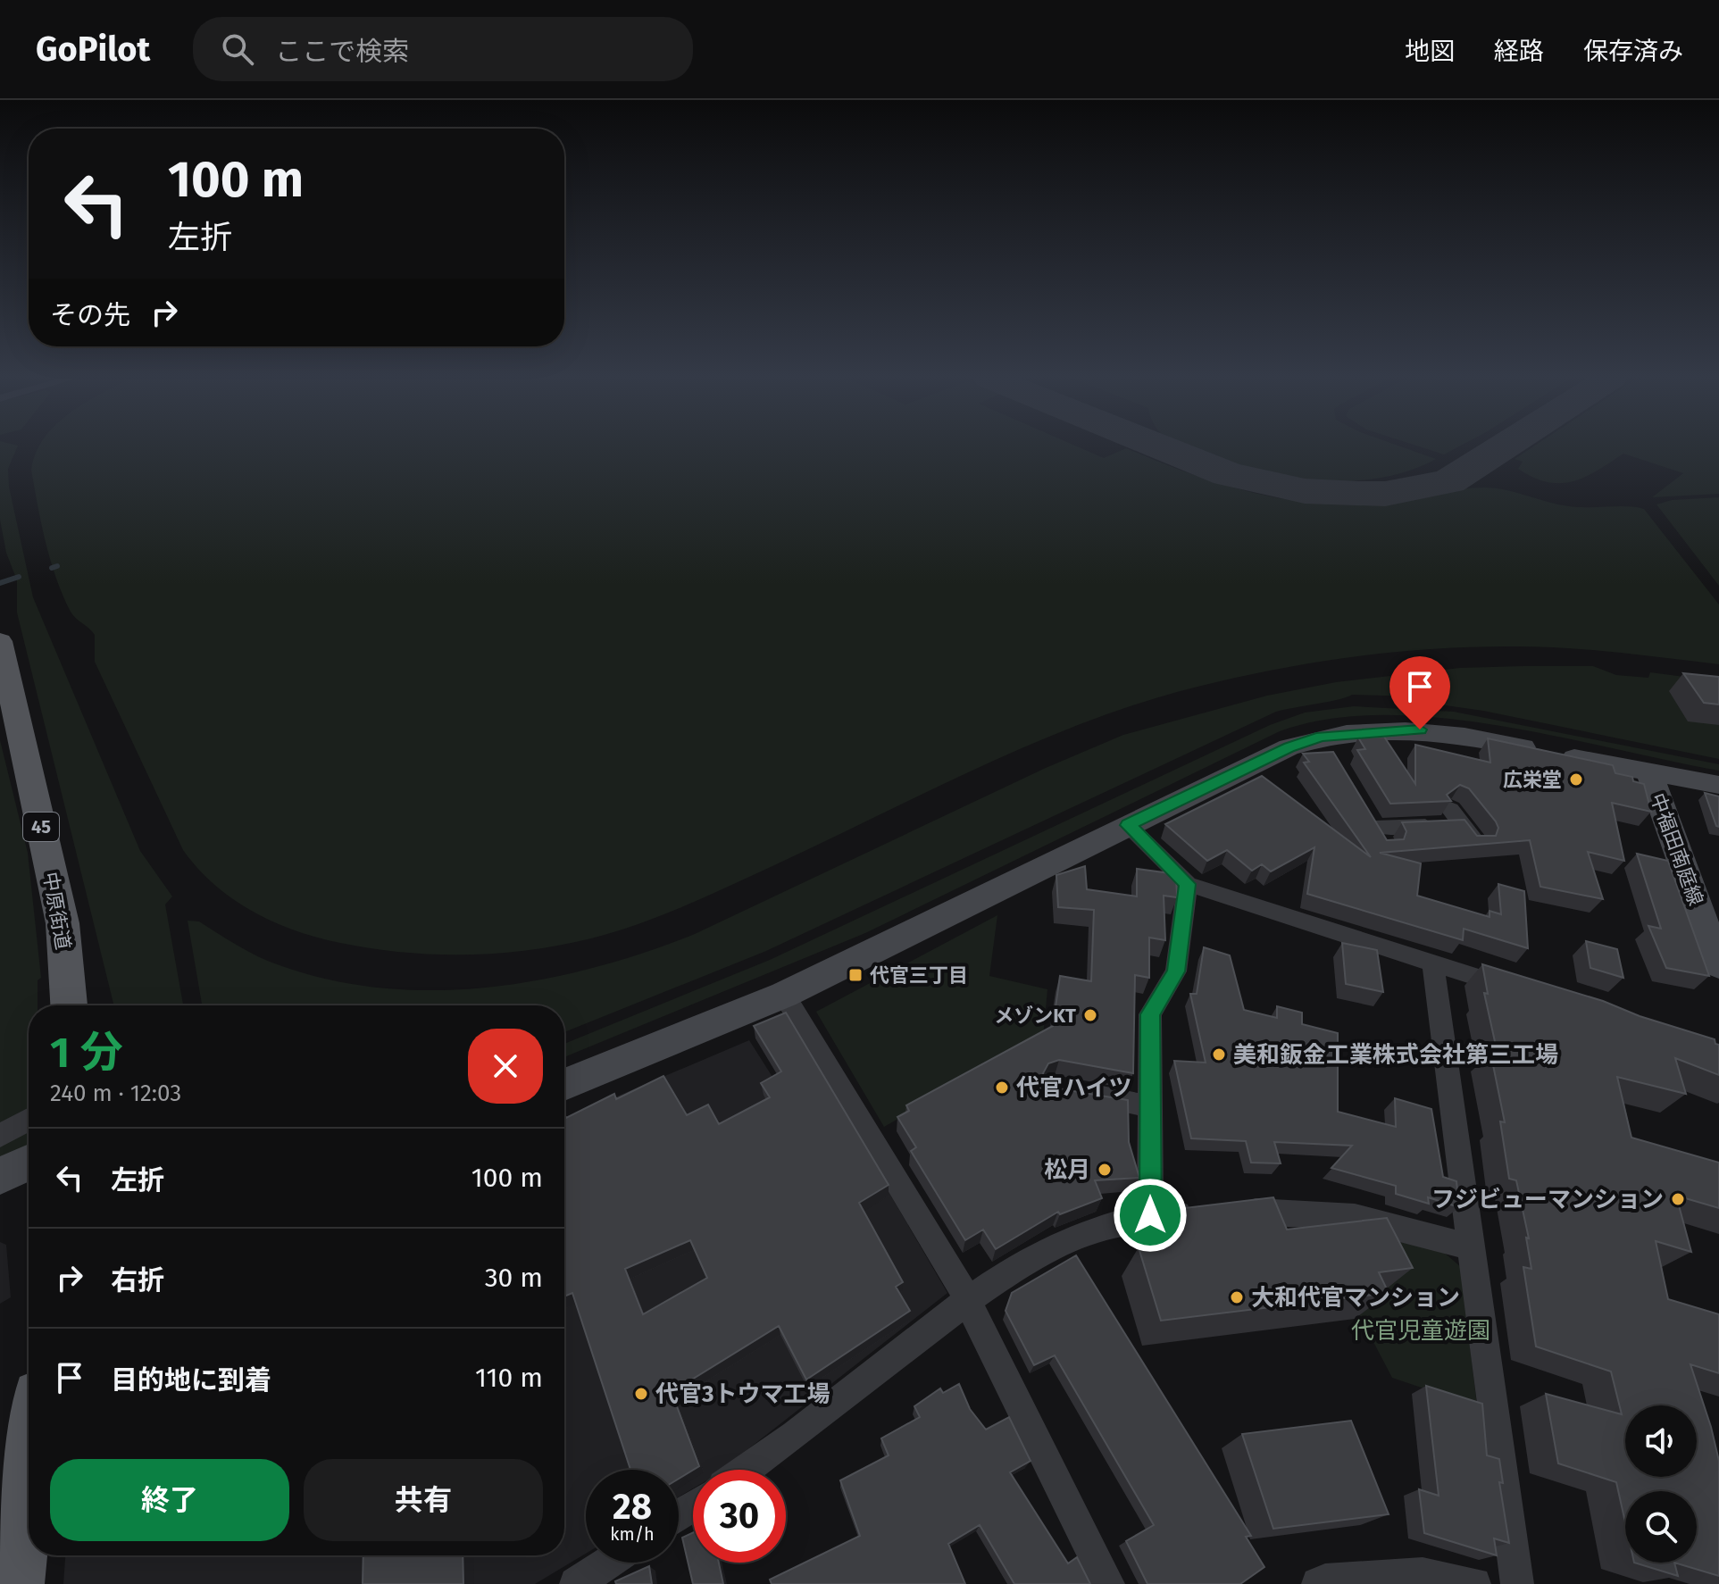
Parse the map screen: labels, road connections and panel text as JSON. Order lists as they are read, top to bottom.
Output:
{
  "streets": {
    "main road": ["45", "中原街道"],
    "street": ["中福田南庭線"]
  },
  "parks": ["代官児童遊園"],
  "places": {
    "other": [
      "広栄堂",
      "メゾンKT",
      "美和鈑金工業株式会社第三工場",
      "代官ハイツ",
      "松月",
      "フジビューマンション",
      "大和代官マンション",
      "代官3トウマ工場"
    ],
    "transit": ["代官三丁目"]
  },
  "page": {
    "header": "GoPilot",
    "search": "ここで検索",
    "nav": ["地図", "経路", "保存済み"],
    "turn": ["100 m", "左折"],
    "then": "その先",
    "heading": ["1 分", "240 m · 12:03"],
    "list": [
      {
        "name": "左折",
        "value": "100 m"
      },
      {
        "name": "右折",
        "value": "30 m"
      },
      {
        "name": "目的地に到着",
        "value": "110 m"
      }
    ],
    "buttons": ["終了", "共有"],
    "speed": "28 km/h",
    "limit": "30"
  }
}
